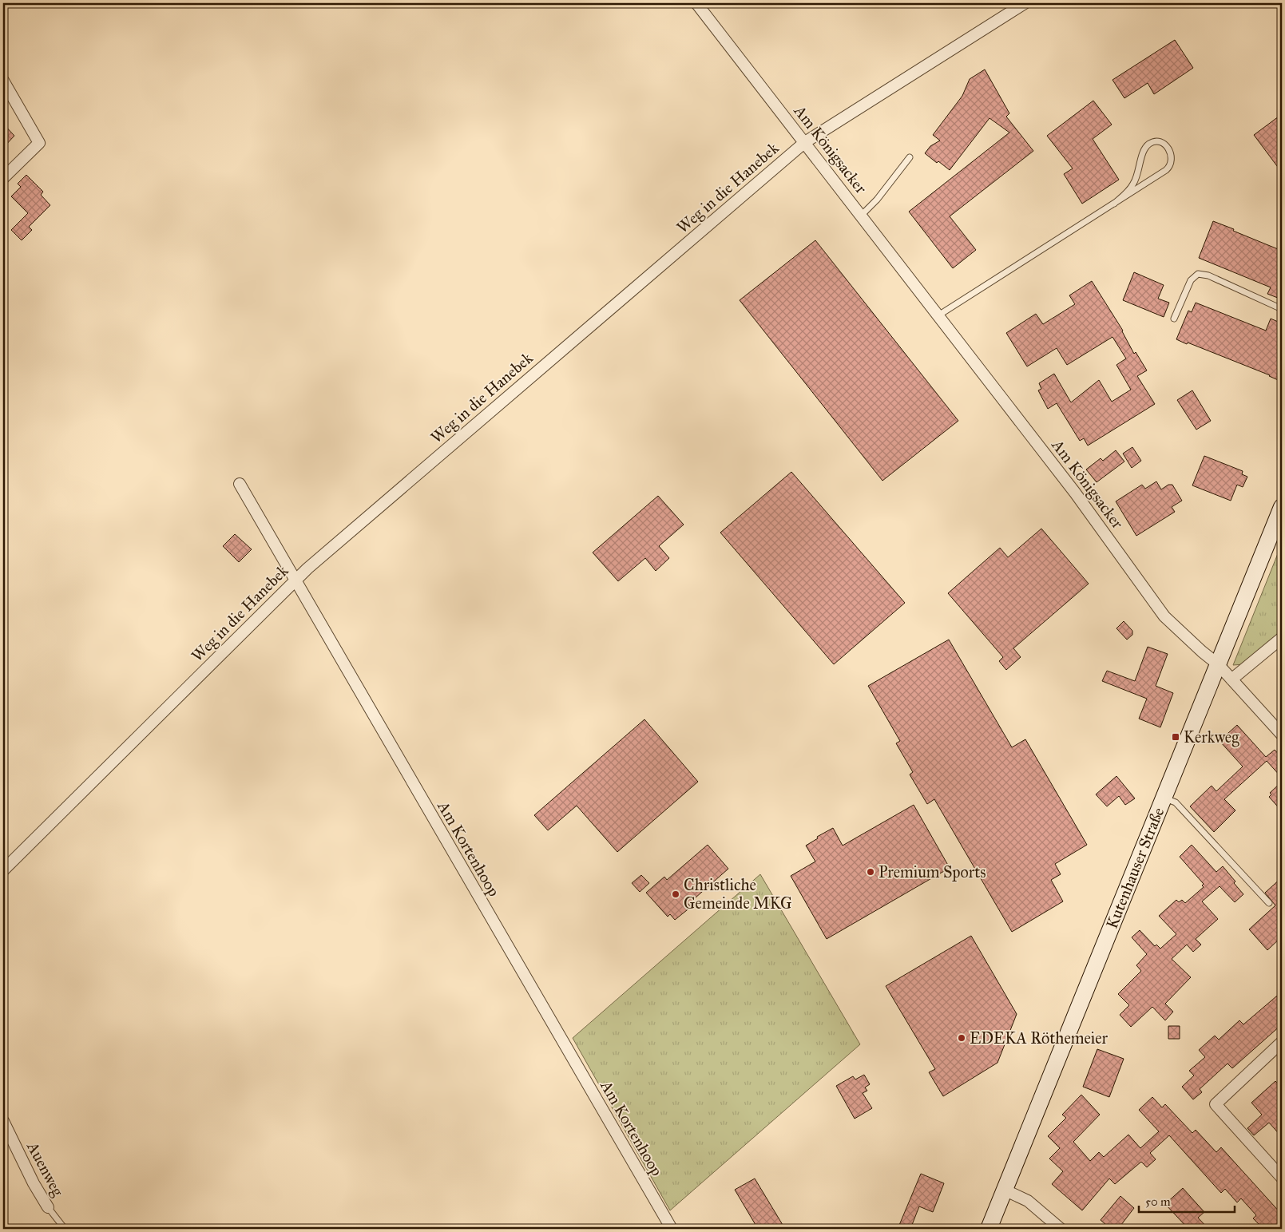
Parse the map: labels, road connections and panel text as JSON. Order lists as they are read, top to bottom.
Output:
{
  "streets": {
    "street": [
      "Am Königsacker",
      "Weg in die Hanebek",
      "Am Kortenhoop",
      "Kutenhauser Straße",
      "Auenweg"
    ]
  },
  "crossings": [
    ["Am Königsacker", "Weg in die Hanebek"],
    ["Am Königsacker", "Kutenhauser Straße"],
    ["Weg in die Hanebek", "Am Kortenhoop"]
  ],
  "places": {
    "transit": ["Kerkweg"],
    "other": ["Premium Sports", "Christliche Gemeinde MKG", "EDEKA Röthemeier"]
  },
  "scale_bar": "50 m"
}
